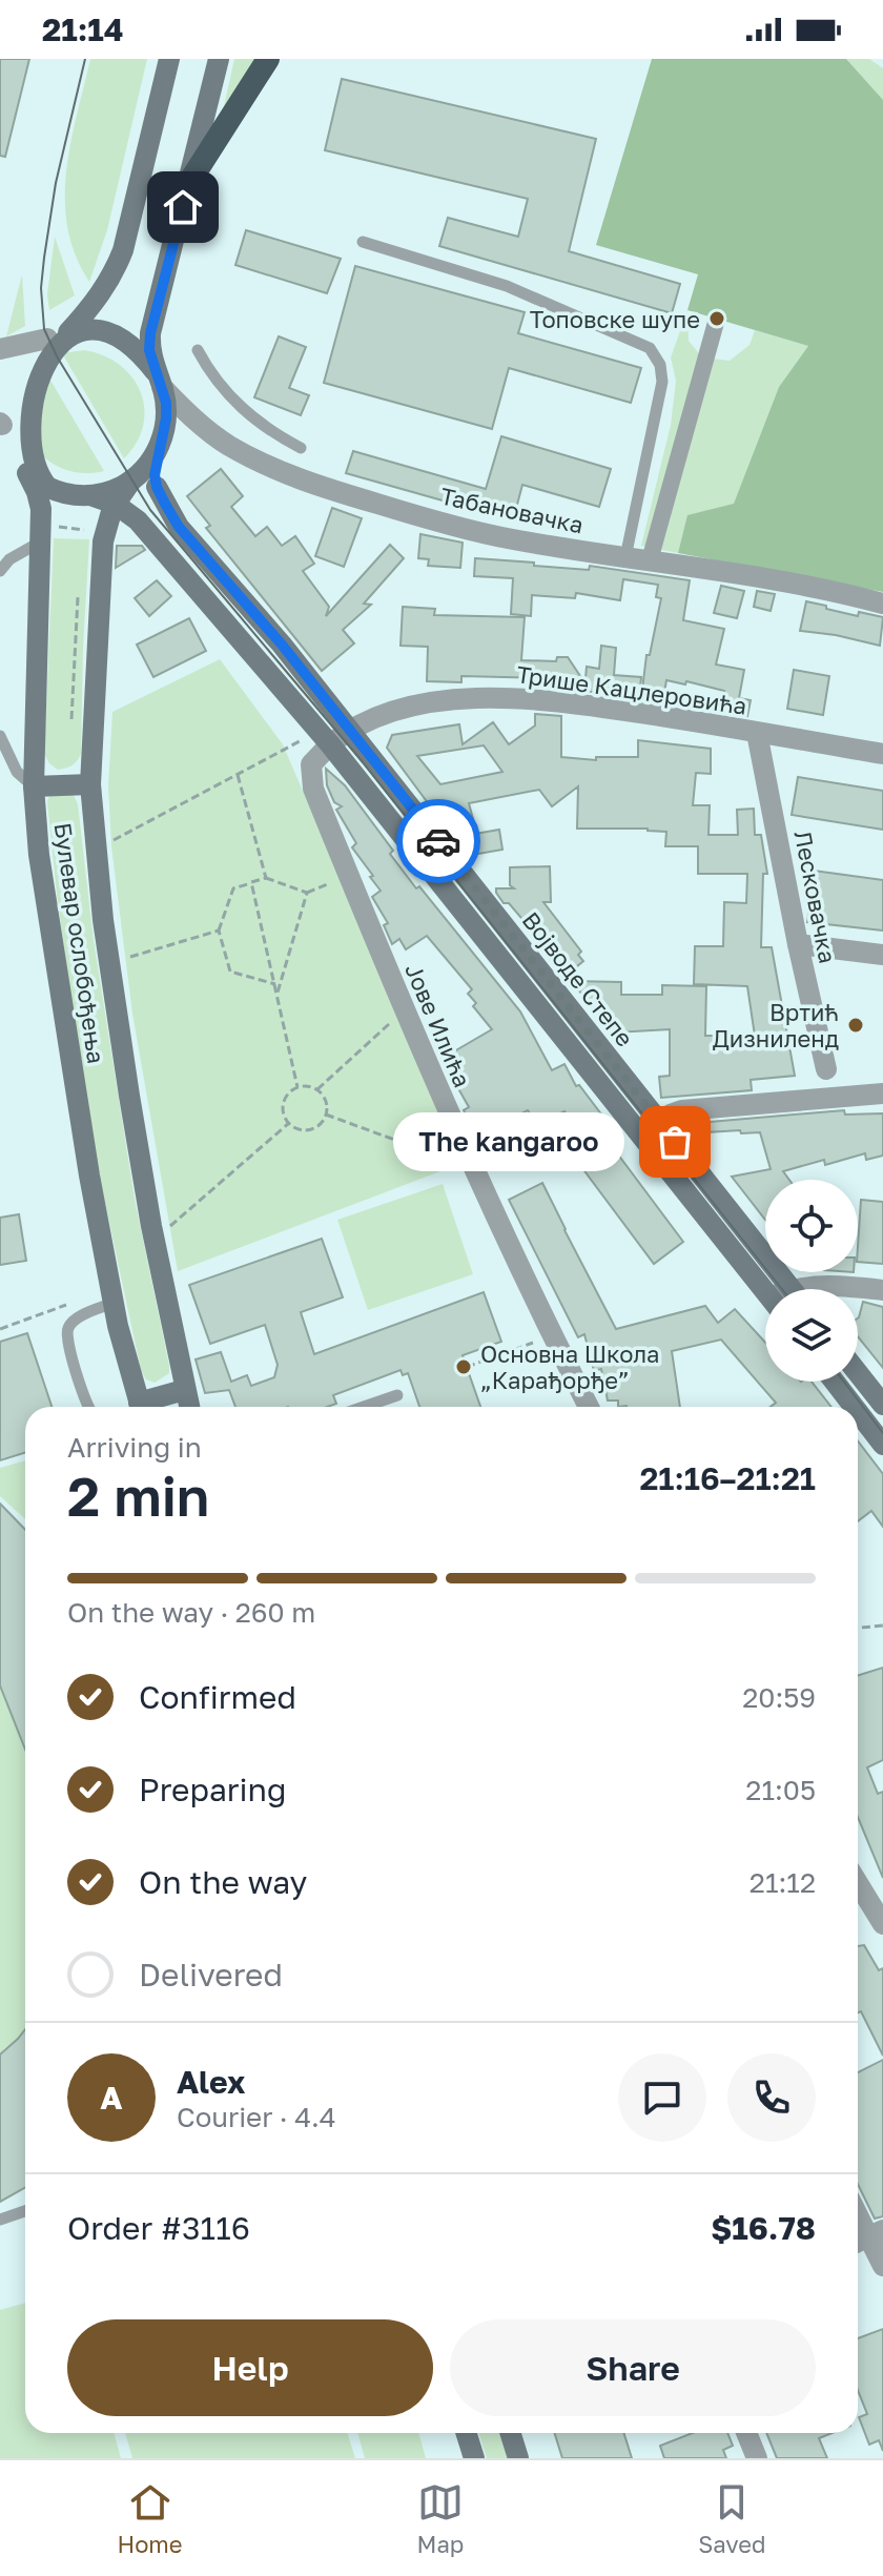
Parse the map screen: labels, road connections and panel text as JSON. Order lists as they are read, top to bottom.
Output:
{
  "streets": {
    "main road": ["Булевар ослобођења", "Војводе Степе"],
    "street": [
      "Табановачка",
      "Трише Кацлеровића",
      "Лесковачка",
      "Јове Илића"
    ]
  },
  "crossings": [
    ["Трише Кацлеровића", "Лесковачка"],
    ["Трише Кацлеровића", "Војводе Степе"],
    ["Трише Кацлеровића", "Јове Илића"],
    ["Булевар ослобођења", "Војводе Степе"],
    ["Војводе Степе", "Јове Илића"]
  ],
  "places": [
    "Топовске шупе",
    "Вртић Дизниленд",
    "The kangaroo",
    "Основна Школа „Карађорђе”"
  ],
  "page": {
    "status": "21:14",
    "bubble": "The kangaroo",
    "heading": ["2 min", "Arriving in", "21:16–21:21"],
    "panel": [
      "Alex",
      "Courier · 4.4",
      "Order #3116",
      "$16.78"
    ],
    "bar": "On the way · 260 m",
    "list": [
      ["Confirmed", "20:59"],
      ["Preparing", "21:05"],
      ["On the way", "21:12"],
      "Delivered"
    ],
    "round": "A",
    "buttons": ["Help", "Share"],
    "tabs": ["Home", "Map", "Saved"]
  }
}
